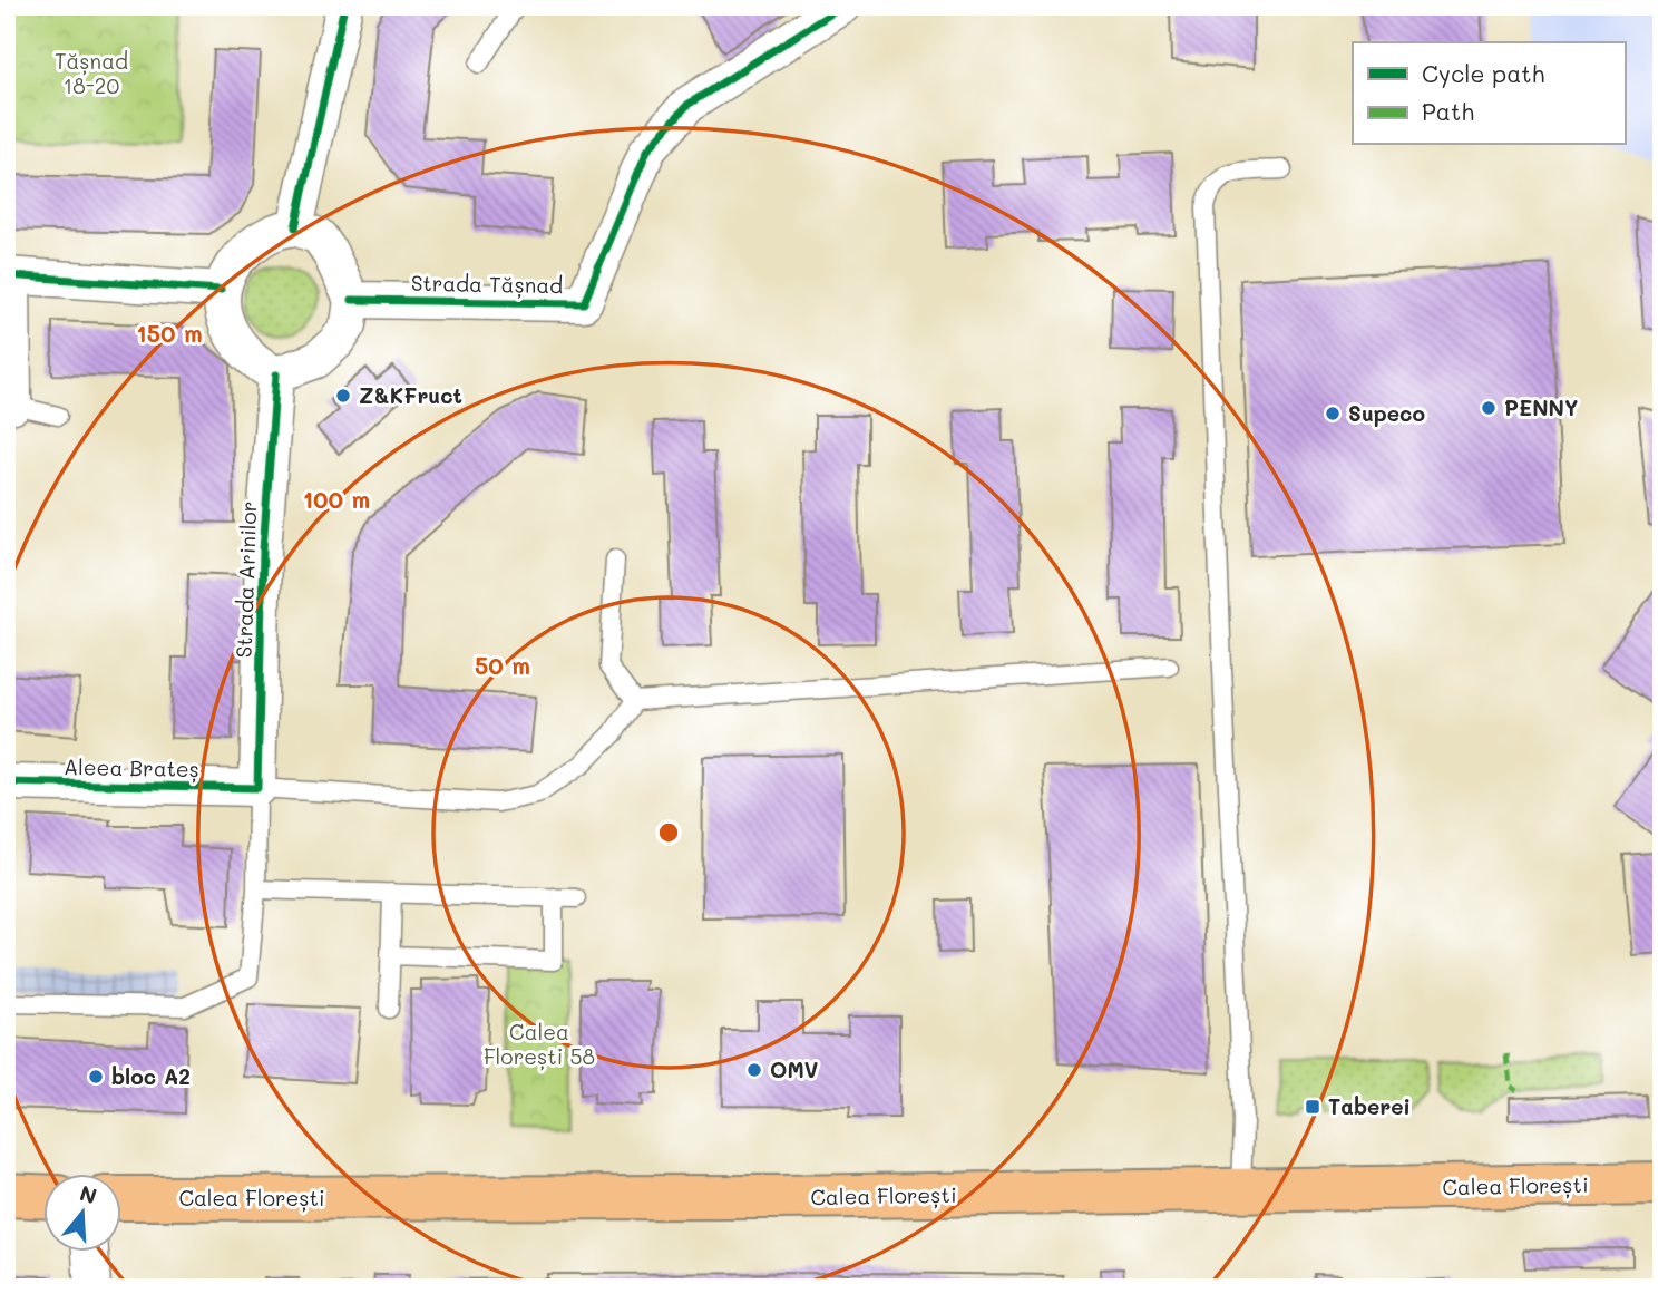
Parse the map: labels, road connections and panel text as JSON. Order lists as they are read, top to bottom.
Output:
{
  "streets": {
    "main road": ["Calea Florești"],
    "street": ["Strada Tășnad", "Strada Arinilor", "Aleea Brateș"]
  },
  "crossings": [
    ["Strada Tășnad", "Strada Arinilor"],
    ["Strada Arinilor", "Aleea Brateș"]
  ],
  "parks": ["Tășnad 18-20", "Calea Florești 58"],
  "places": {
    "other": [
      "Z&KFruct",
      "PENNY",
      "Supeco",
      "OMV",
      "bloc A2"
    ],
    "transit": ["Taberei"]
  },
  "legend": ["Cycle path", "Path"],
  "north": "top",
  "rings": ["150 m", "100 m", "50 m"]
}
